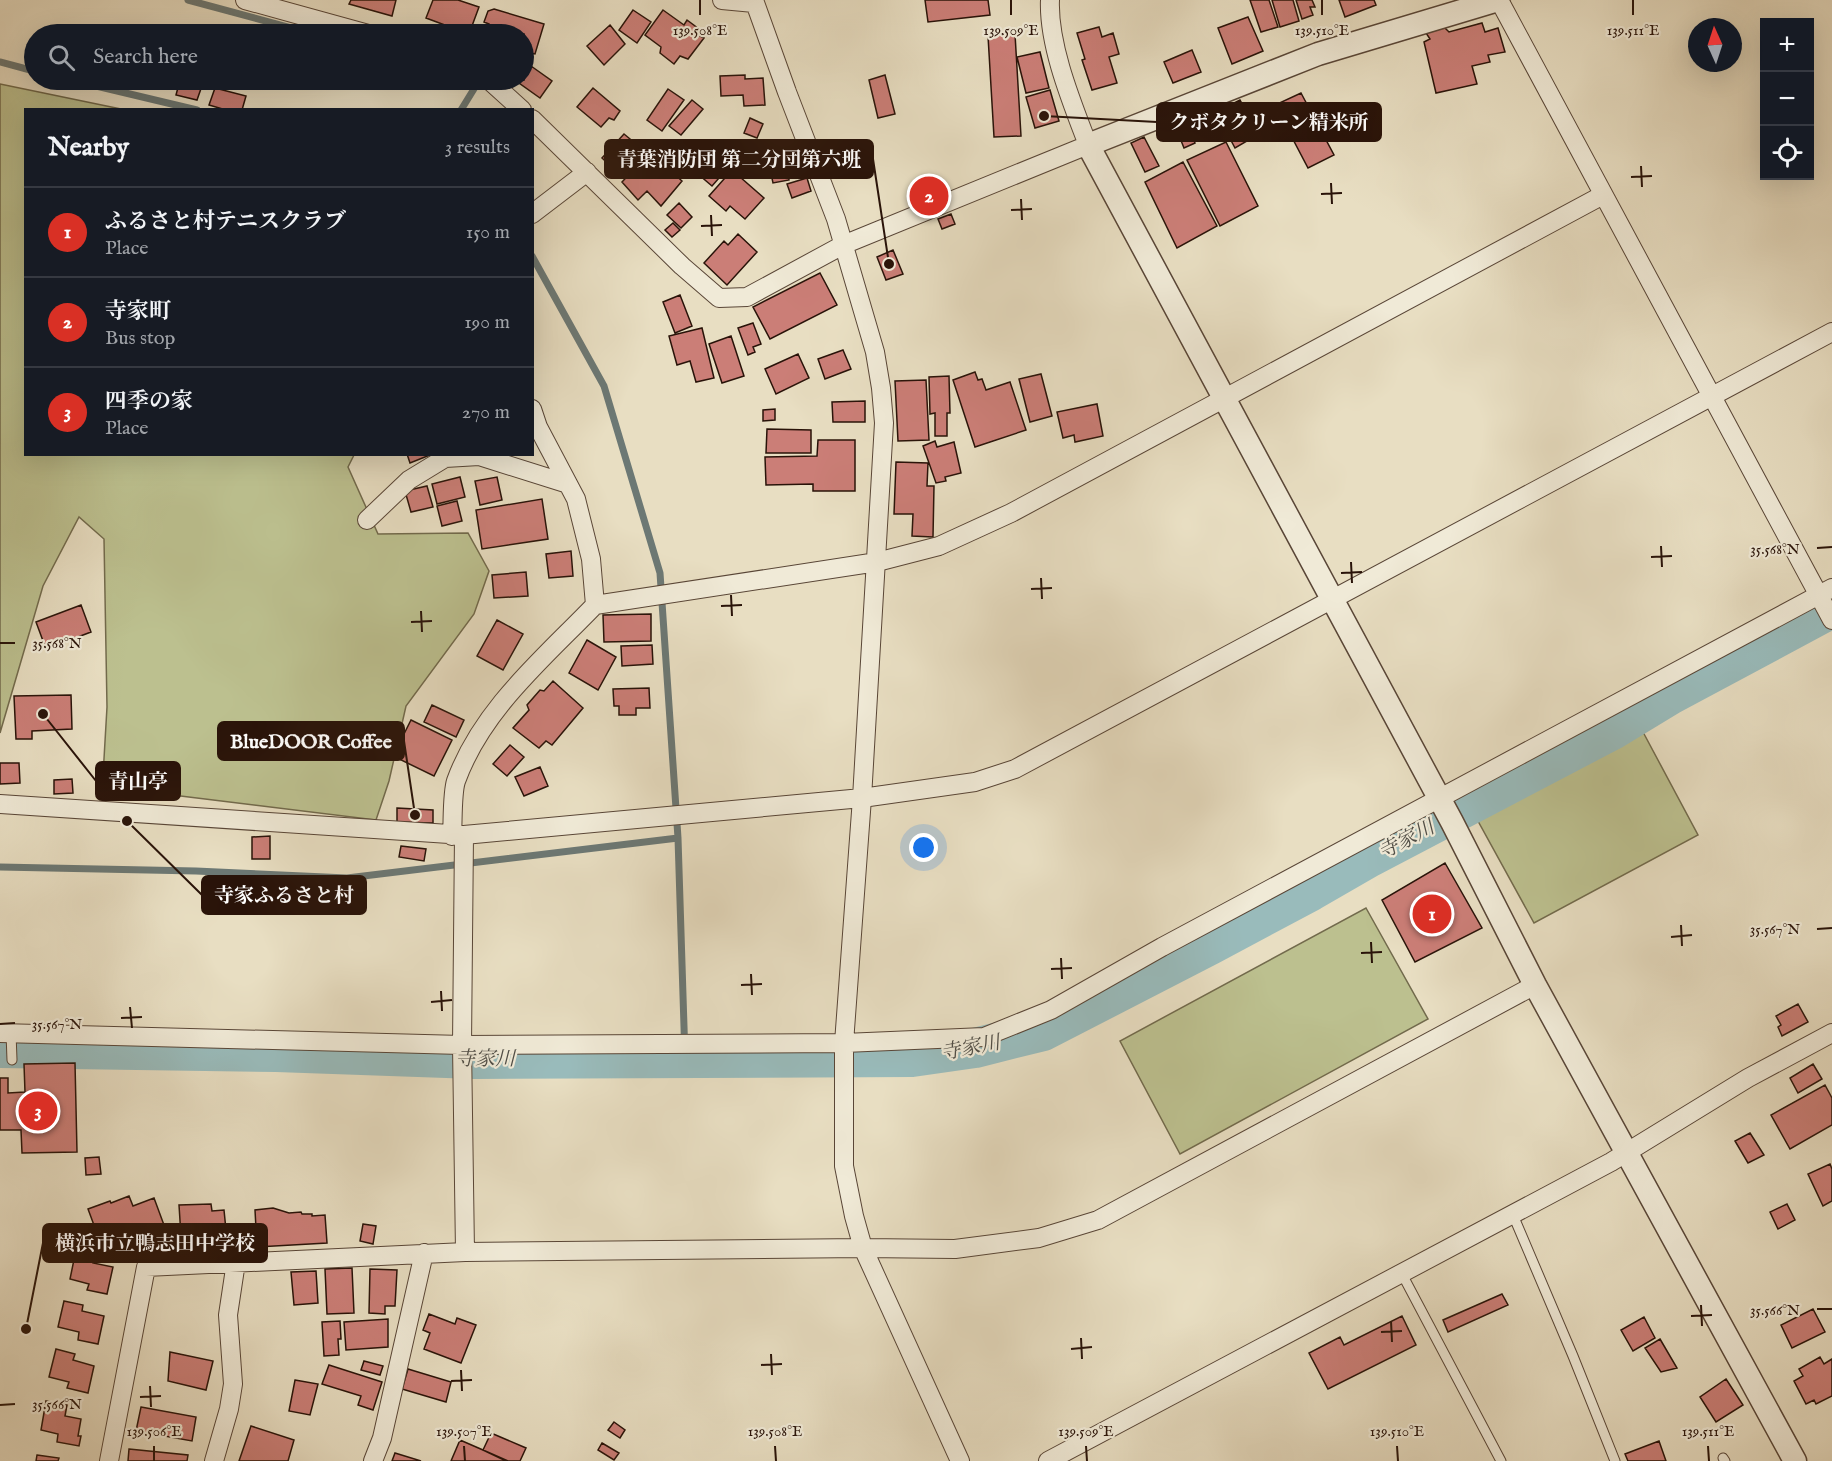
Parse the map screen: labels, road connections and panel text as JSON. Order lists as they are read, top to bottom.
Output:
{
  "water": ["寺家川"],
  "places": [
    "クボタクリーン精米所",
    "青葉消防団 第二分団第六班",
    "青山亭",
    "BlueDOOR Coffee",
    "寺家ふるさと村",
    "横浜市立鴨志田中学校"
  ],
  "north": "top",
  "page": {
    "map_buttons": ["+", "−"],
    "search": "Search here",
    "heading": ["Nearby", "3 results"],
    "pins": ["2", "1", "3"],
    "list": [
      {
        "mark": "1",
        "name": "ふるさと村テニスクラブ",
        "note": "Place",
        "value": "150 m"
      },
      {
        "mark": "2",
        "name": "寺家町",
        "note": "Bus stop",
        "value": "190 m"
      },
      {
        "mark": "3",
        "name": "四季の家",
        "note": "Place",
        "value": "270 m"
      }
    ]
  },
  "coordinates": [
    "139.508°E",
    "139.509°E",
    "139.510°E",
    "139.511°E",
    "35.568°N",
    "35.567°N",
    "35.566°N",
    "139.506°E",
    "139.507°E"
  ]
}
